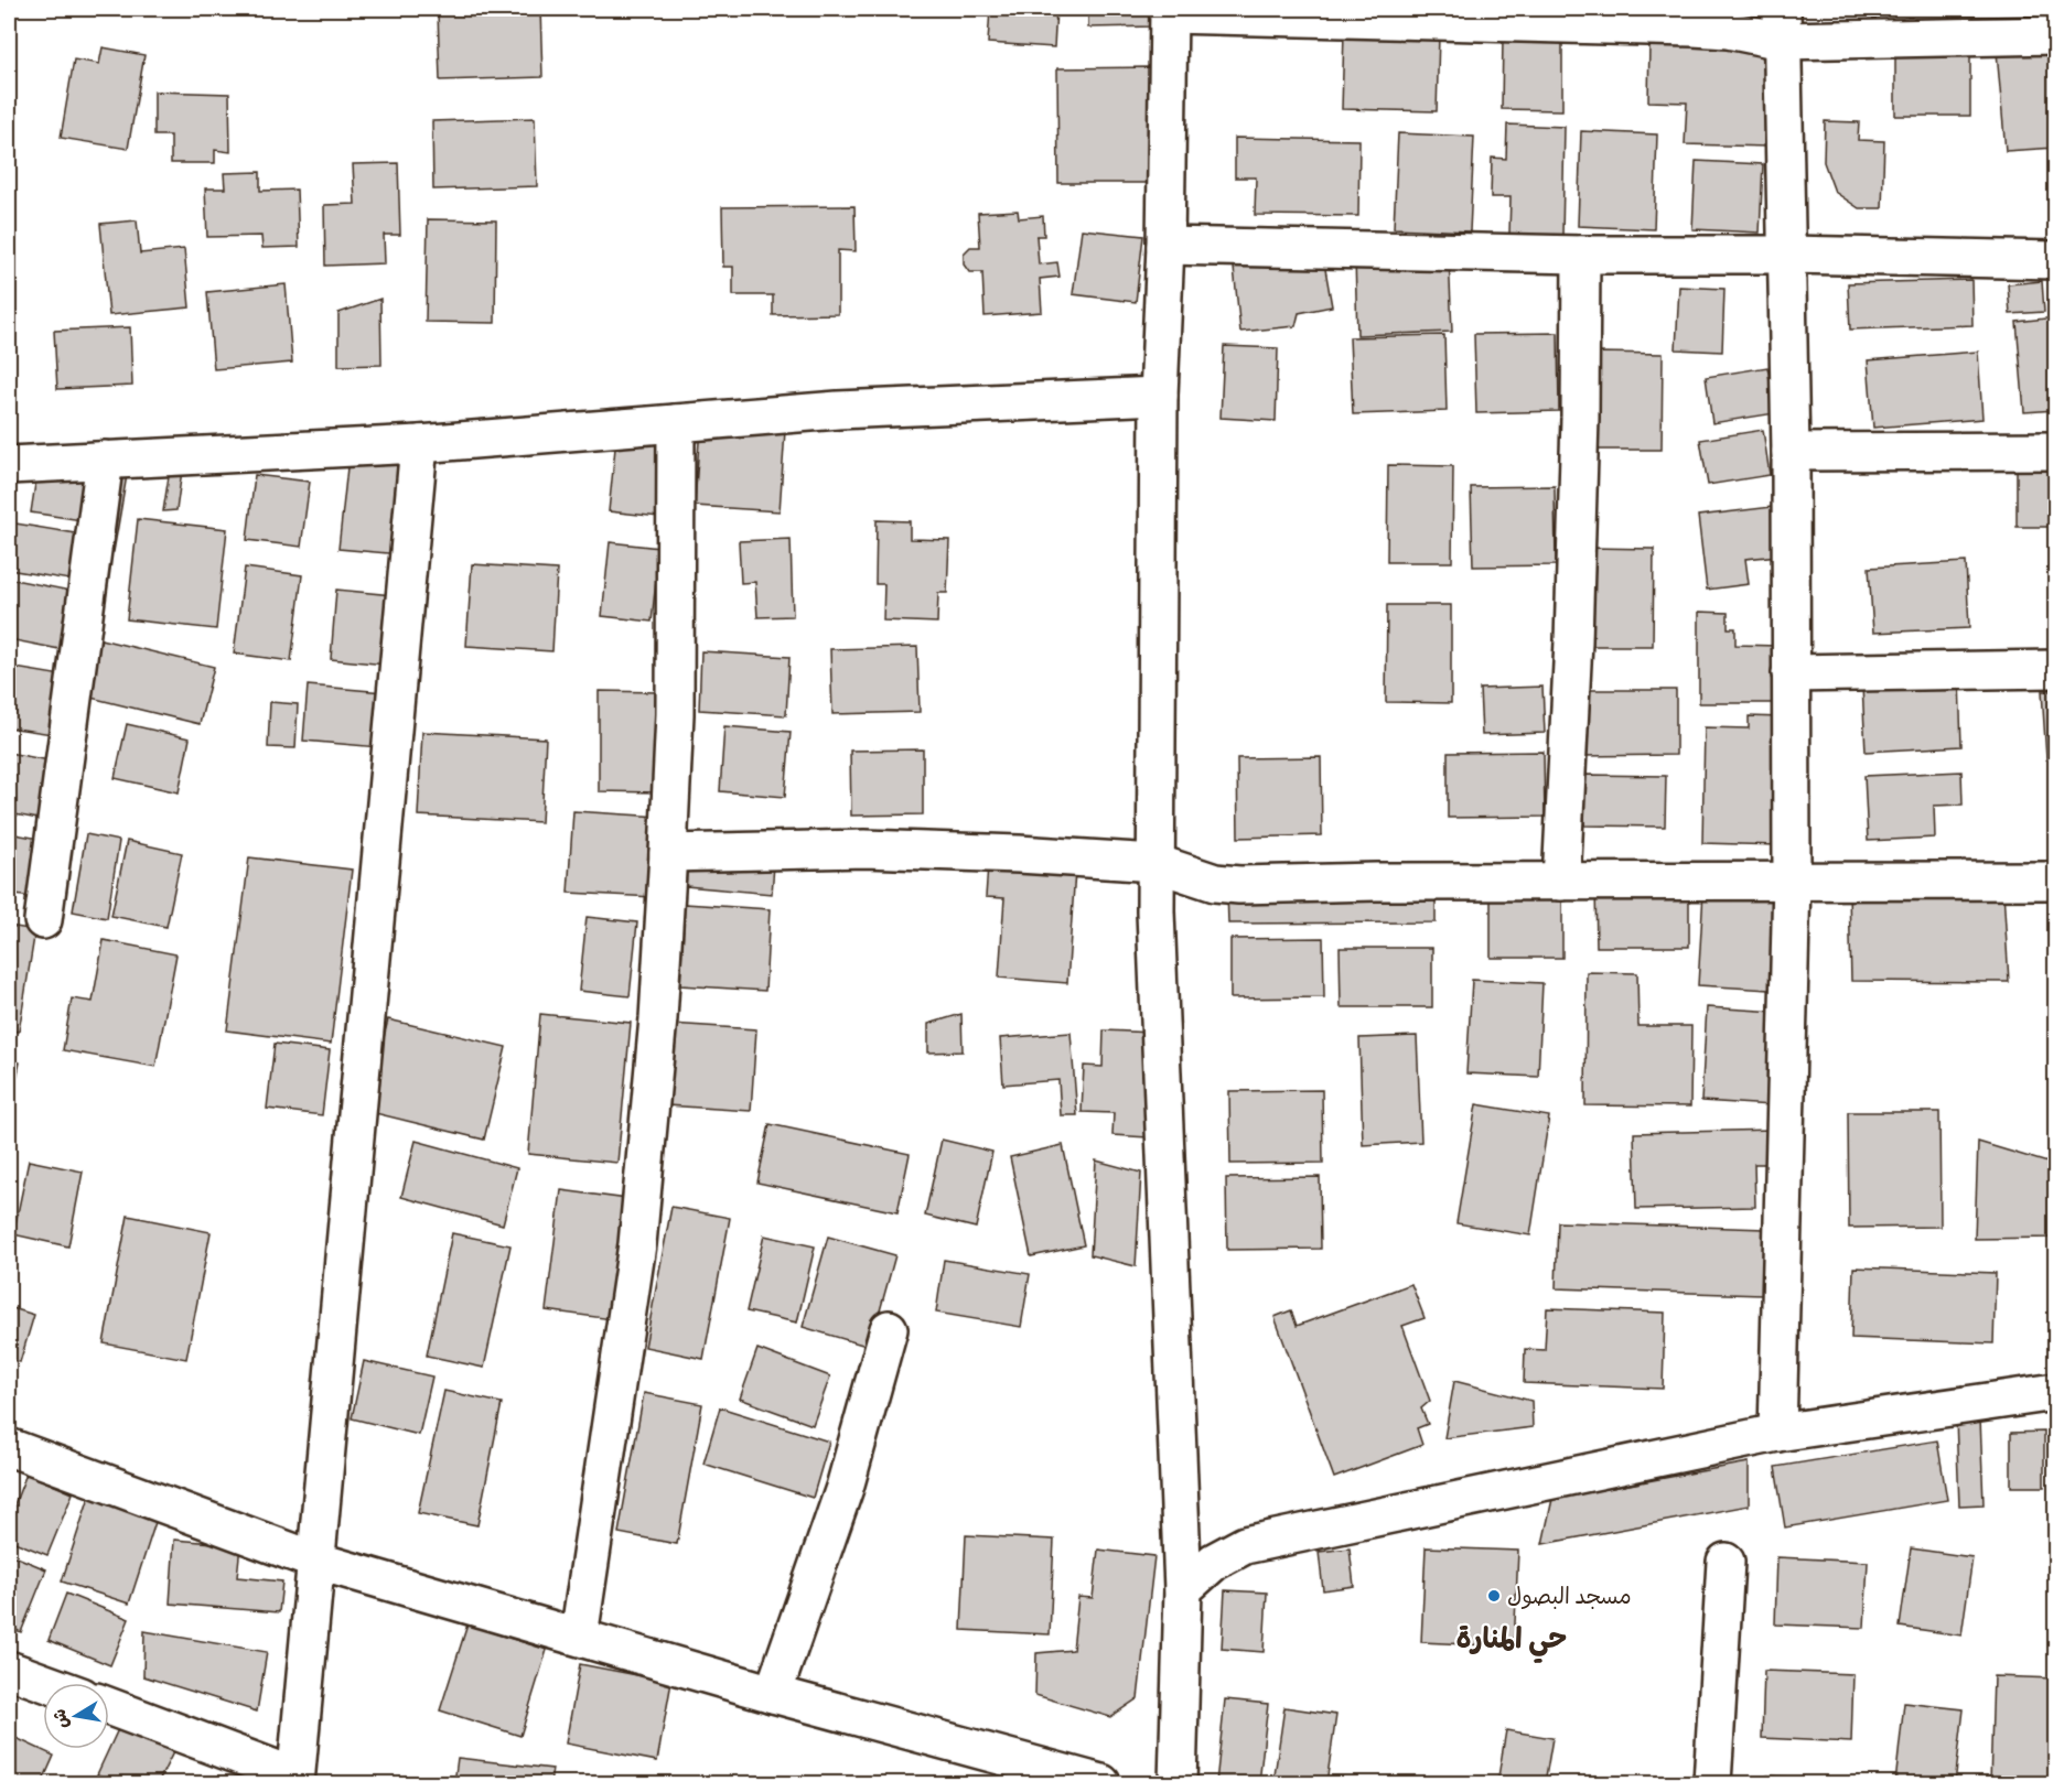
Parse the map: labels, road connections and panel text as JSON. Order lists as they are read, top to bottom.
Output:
{
  "districts": ["حي المنارة"],
  "places": ["مسجد البصول"],
  "north": "left"
}
